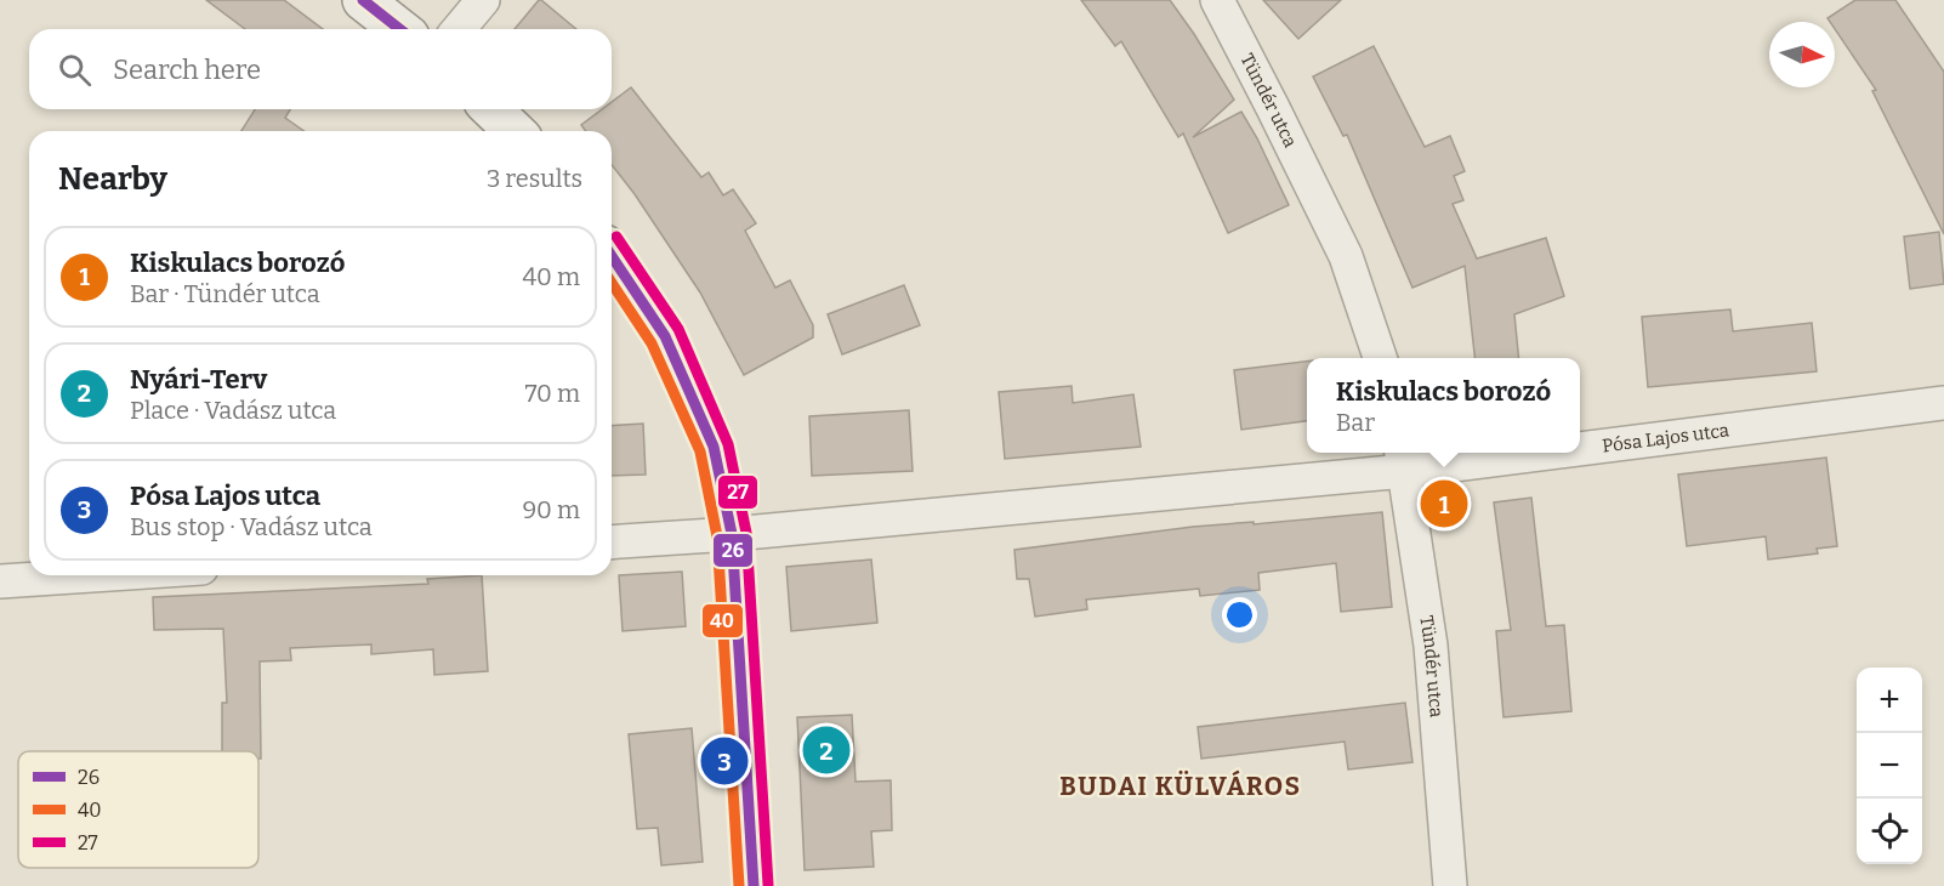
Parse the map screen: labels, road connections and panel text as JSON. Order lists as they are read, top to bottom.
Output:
{
  "streets": {
    "street": ["Tündér utca", "Pósa Lajos utca"]
  },
  "crossings": [
    ["Tündér utca", "Pósa Lajos utca"]
  ],
  "districts": ["BUDAI KÜLVÁROS"],
  "lines": ["transit line 26", "transit line 27", "transit line 40"],
  "legend": ["26", "40", "27"],
  "north": "right",
  "page": {
    "search": "Search here",
    "heading": ["Nearby", "3 results"],
    "list": [
      {
        "mark": "1",
        "name": "Kiskulacs borozó",
        "note": "Bar · Tündér utca",
        "value": "40 m"
      },
      {
        "mark": "2",
        "name": "Nyári-Terv",
        "note": "Place · Vadász utca",
        "value": "70 m"
      },
      {
        "mark": "3",
        "name": "Pósa Lajos utca",
        "note": "Bus stop · Vadász utca",
        "value": "90 m"
      }
    ],
    "popup": ["Kiskulacs borozó", "Bar"],
    "pins": ["1", "2", "3"],
    "map_buttons": ["+", "−"]
  }
}
